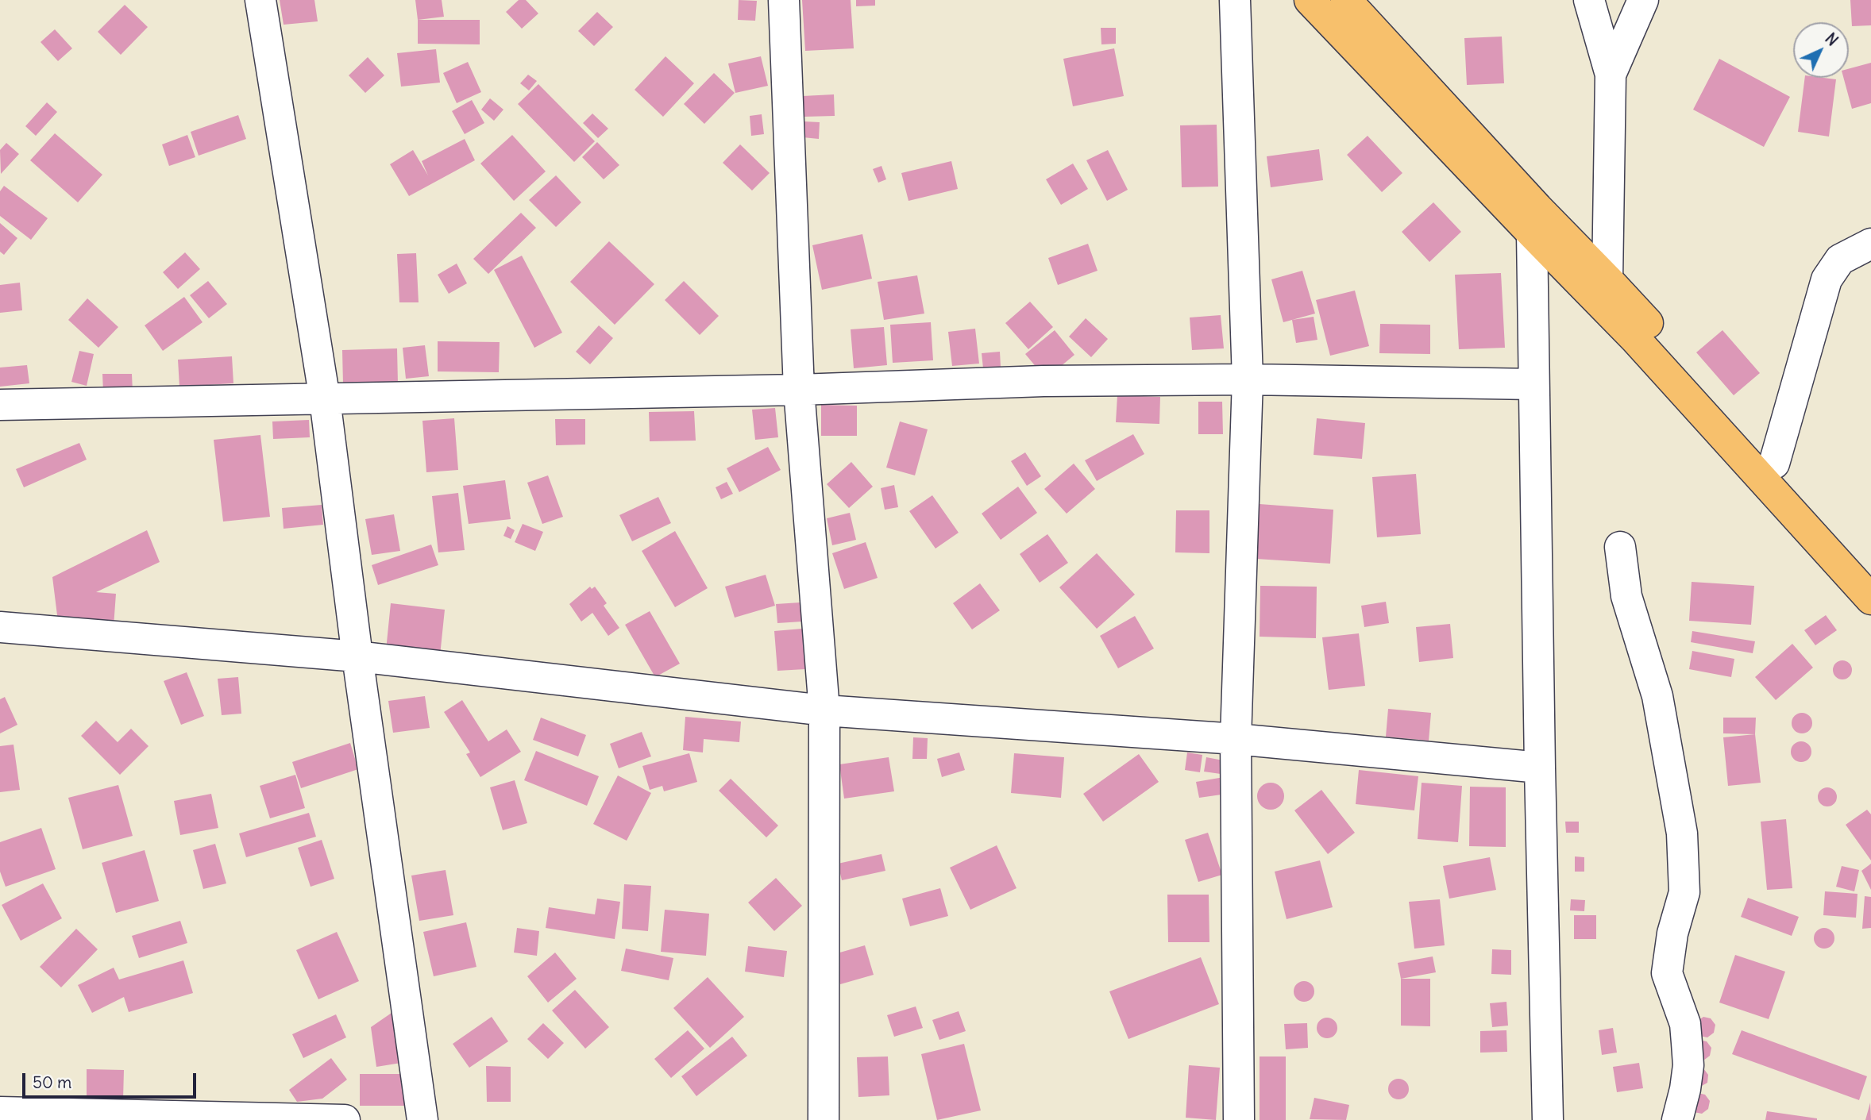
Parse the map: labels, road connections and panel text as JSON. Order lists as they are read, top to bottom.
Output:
{
  "scale_bar": "50 m",
  "north": "top right"
}
